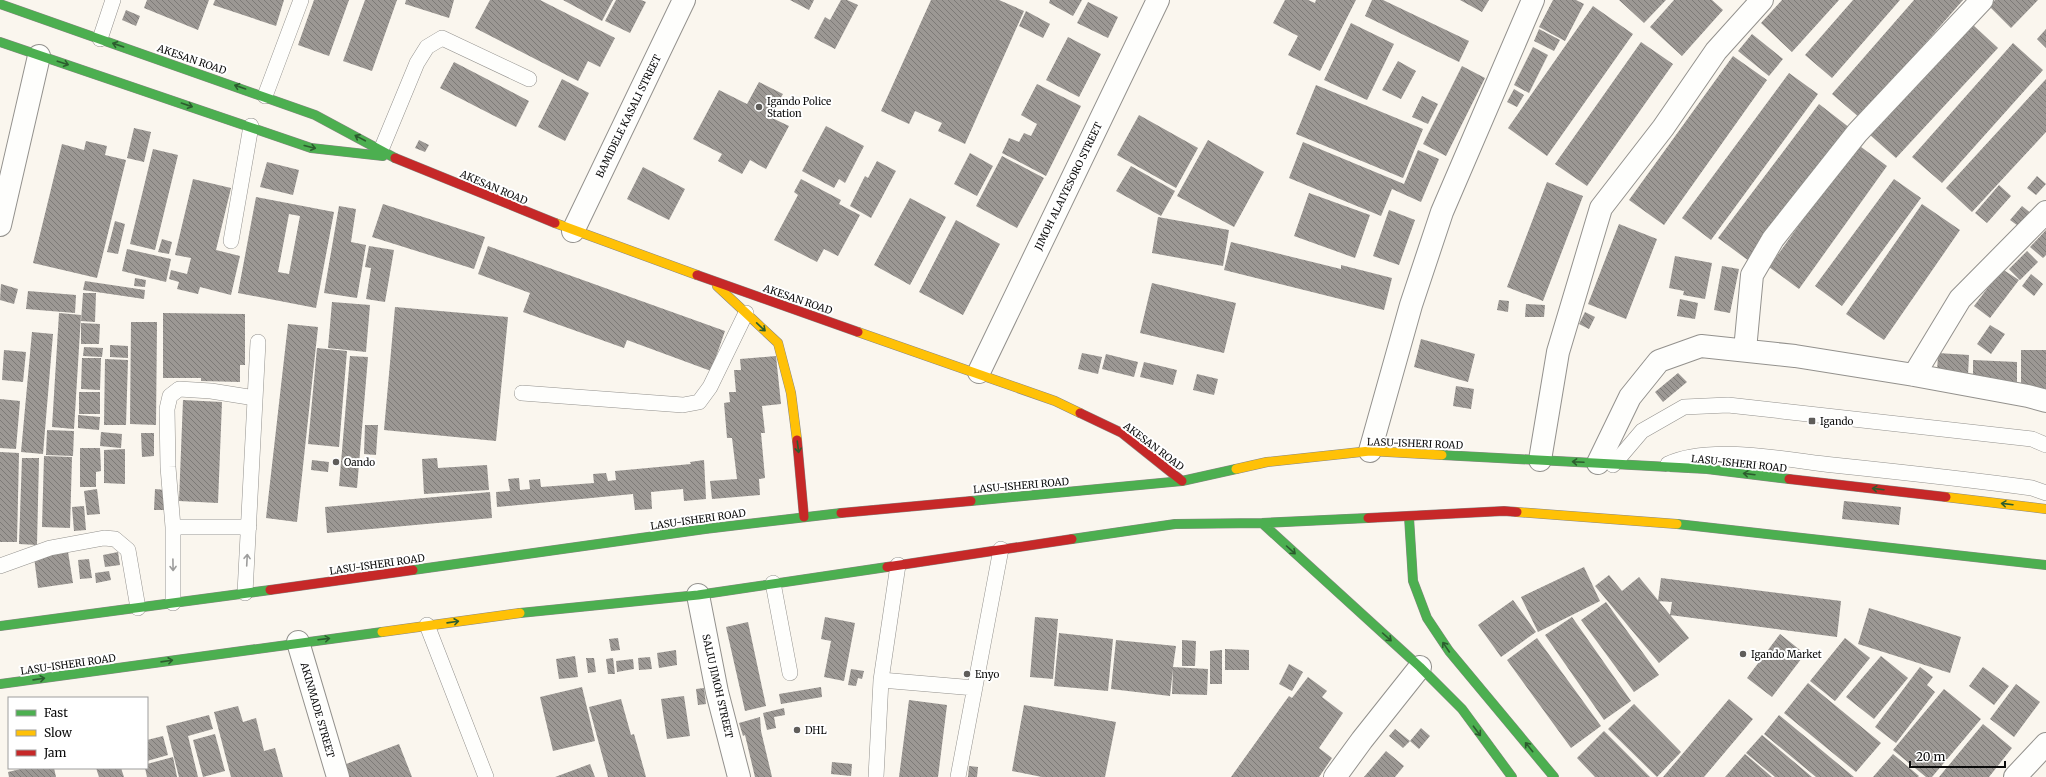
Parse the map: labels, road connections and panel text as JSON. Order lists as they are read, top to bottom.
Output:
{
  "streets": {
    "main road": ["AKESAN ROAD", "LASU-ISHERI ROAD"],
    "street": [
      "BAMIDELE KASALI STREET",
      "JIMOH ALAIYESORO STREET",
      "SALIU JIMOH STREET",
      "AKINMADE STREET"
    ]
  },
  "crossings": [
    ["AKESAN ROAD", "BAMIDELE KASALI STREET"],
    ["AKESAN ROAD", "JIMOH ALAIYESORO STREET"],
    ["AKESAN ROAD", "LASU-ISHERI ROAD"],
    ["LASU-ISHERI ROAD", "SALIU JIMOH STREET"],
    ["LASU-ISHERI ROAD", "AKINMADE STREET"]
  ],
  "places": {
    "other": [
      "Igando Police Station",
      "Oando",
      "Igando Market",
      "Enyo",
      "DHL"
    ],
    "transit": ["Igando"]
  },
  "legend": ["Fast", "Slow", "Jam"],
  "scale_bar": "20 m"
}
